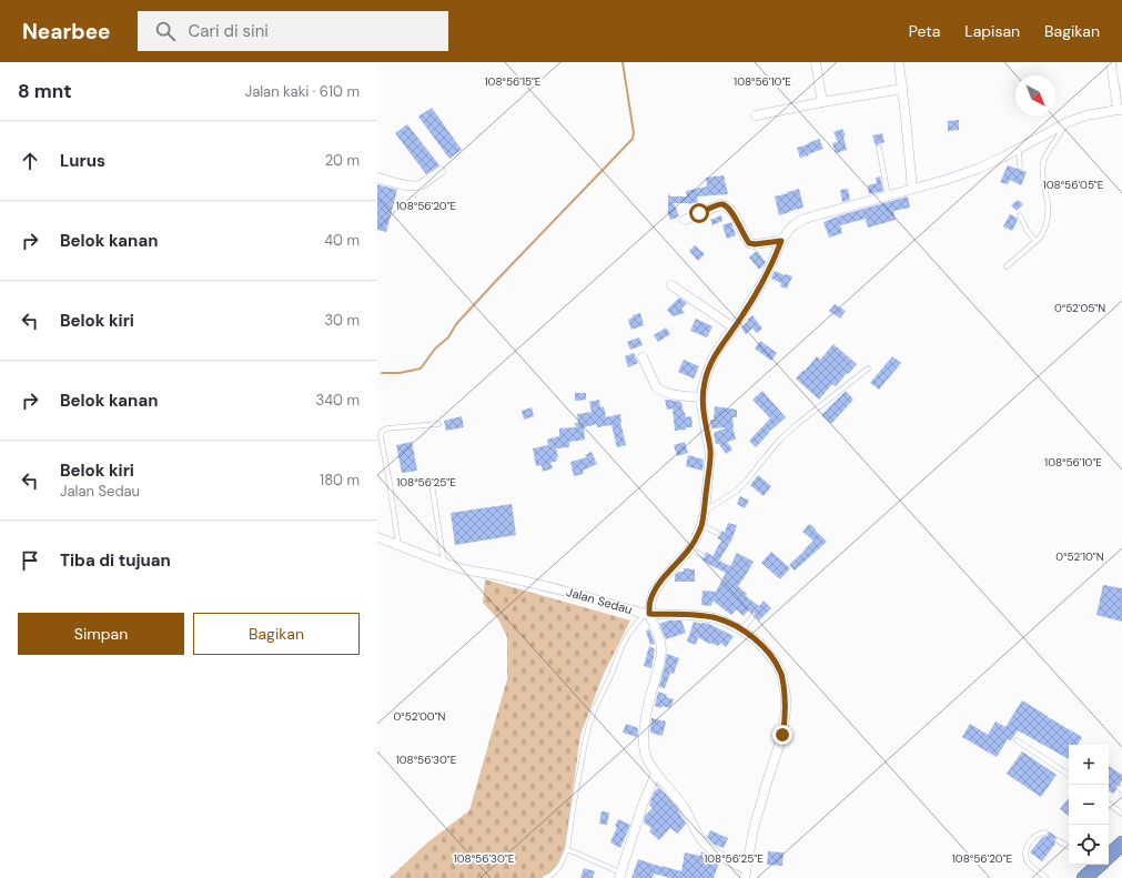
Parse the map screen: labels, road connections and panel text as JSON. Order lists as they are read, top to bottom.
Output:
{
  "streets": {
    "street": ["Jalan Sedau"]
  },
  "north": "bottom right",
  "page": {
    "header": "Nearbee",
    "search": "Cari di sini",
    "nav": ["Peta", "Lapisan", "Bagikan"],
    "heading": ["8 mnt", "Jalan kaki · 610 m"],
    "list": [
      ["Lurus", "20 m"],
      ["Belok kanan", "40 m"],
      ["Belok kiri", "30 m"],
      ["Belok kanan", "340 m"],
      ["Belok kiri", "Jalan Sedau", "180 m"],
      "Tiba di tujuan"
    ],
    "buttons": ["Simpan", "Bagikan"],
    "map_buttons": ["+", "−"]
  },
  "coordinates": [
    "108°56'15\"E",
    "108°56'10\"E",
    "108°56'05\"E",
    "108°56'20\"E",
    "0°52'05\"N",
    "108°56'25\"E",
    "0°52'10\"N",
    "0°52'00\"N",
    "108°56'30\"E"
  ]
}
